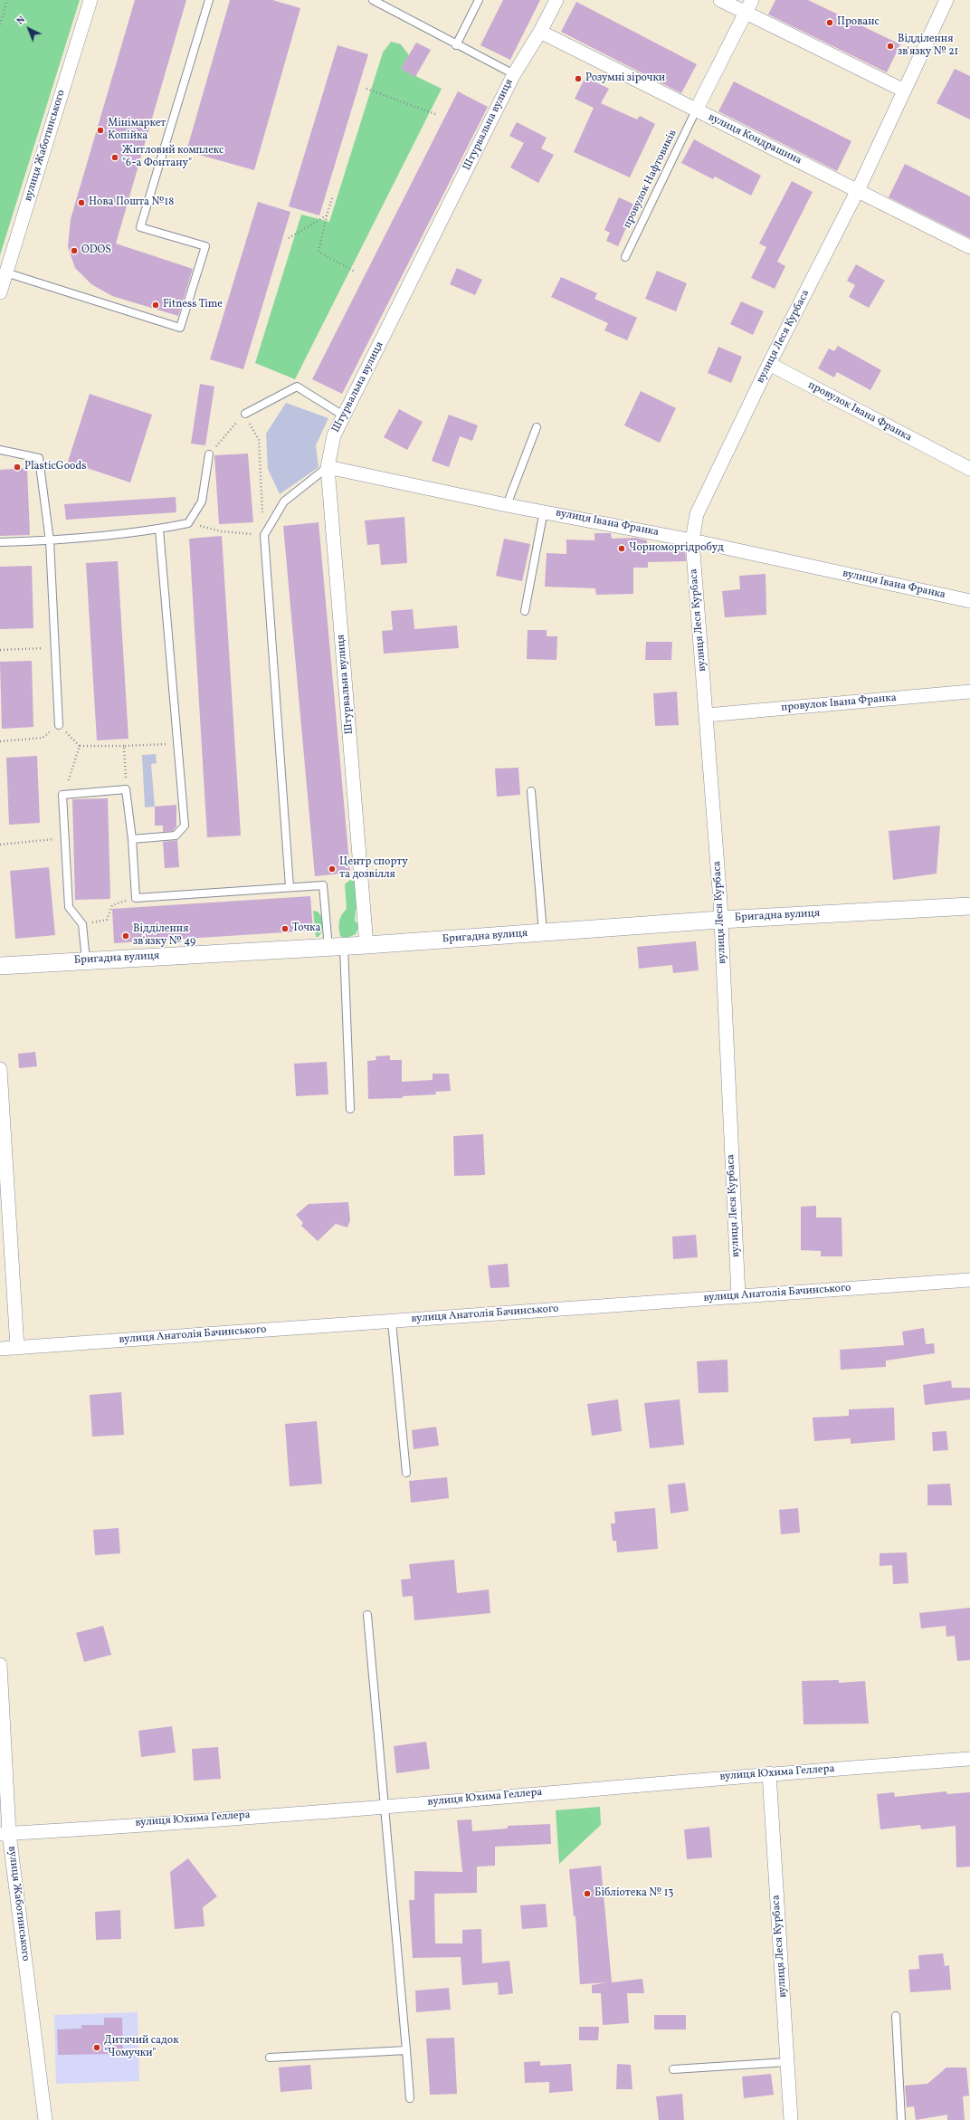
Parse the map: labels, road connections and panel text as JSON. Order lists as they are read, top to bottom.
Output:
{
  "streets": {
    "street": [
      "Штурвальна вулиця",
      "вулиця Кондрашина",
      "вулиця Жаботинського",
      "вулиця Леся Курбаса",
      "провулок Івана Франка",
      "вулиця Івана Франка",
      "Бригадна вулиця",
      "вулиця Анатолія Бачинського",
      "вулиця Юхима Геллера"
    ],
    "lane": ["провулок Нафтовиків"]
  },
  "crossings": [
    ["Штурвальна вулиця", "вулиця Кондрашина"],
    ["Штурвальна вулиця", "вулиця Івана Франка"],
    ["Штурвальна вулиця", "Бригадна вулиця"],
    ["вулиця Кондрашина", "провулок Нафтовиків"],
    ["вулиця Кондрашина", "вулиця Леся Курбаса"],
    ["вулиця Жаботинського", "вулиця Юхима Геллера"],
    ["вулиця Леся Курбаса", "провулок Івана Франка"],
    ["вулиця Леся Курбаса", "вулиця Івана Франка"],
    ["вулиця Леся Курбаса", "Бригадна вулиця"],
    ["вулиця Леся Курбаса", "вулиця Анатолія Бачинського"],
    ["вулиця Леся Курбаса", "вулиця Юхима Геллера"]
  ],
  "places": [
    "Прованс",
    "Відділення зв'язку № 21",
    "Розумні зірочки",
    "Мінімаркет Копійка",
    "Житловий комплекс \"6-а Фонтану\"",
    "Нова Пошта №18",
    "ODOS",
    "Fitness Time",
    "PlasticGoods",
    "Чорноморгідробуд",
    "Центр спорту та дозвілля",
    "Точка",
    "Відділення зв'язку № 49",
    "Бібліотека № 13",
    "Дитячий садок \"Чомучки\""
  ],
  "north": "top left"
}
